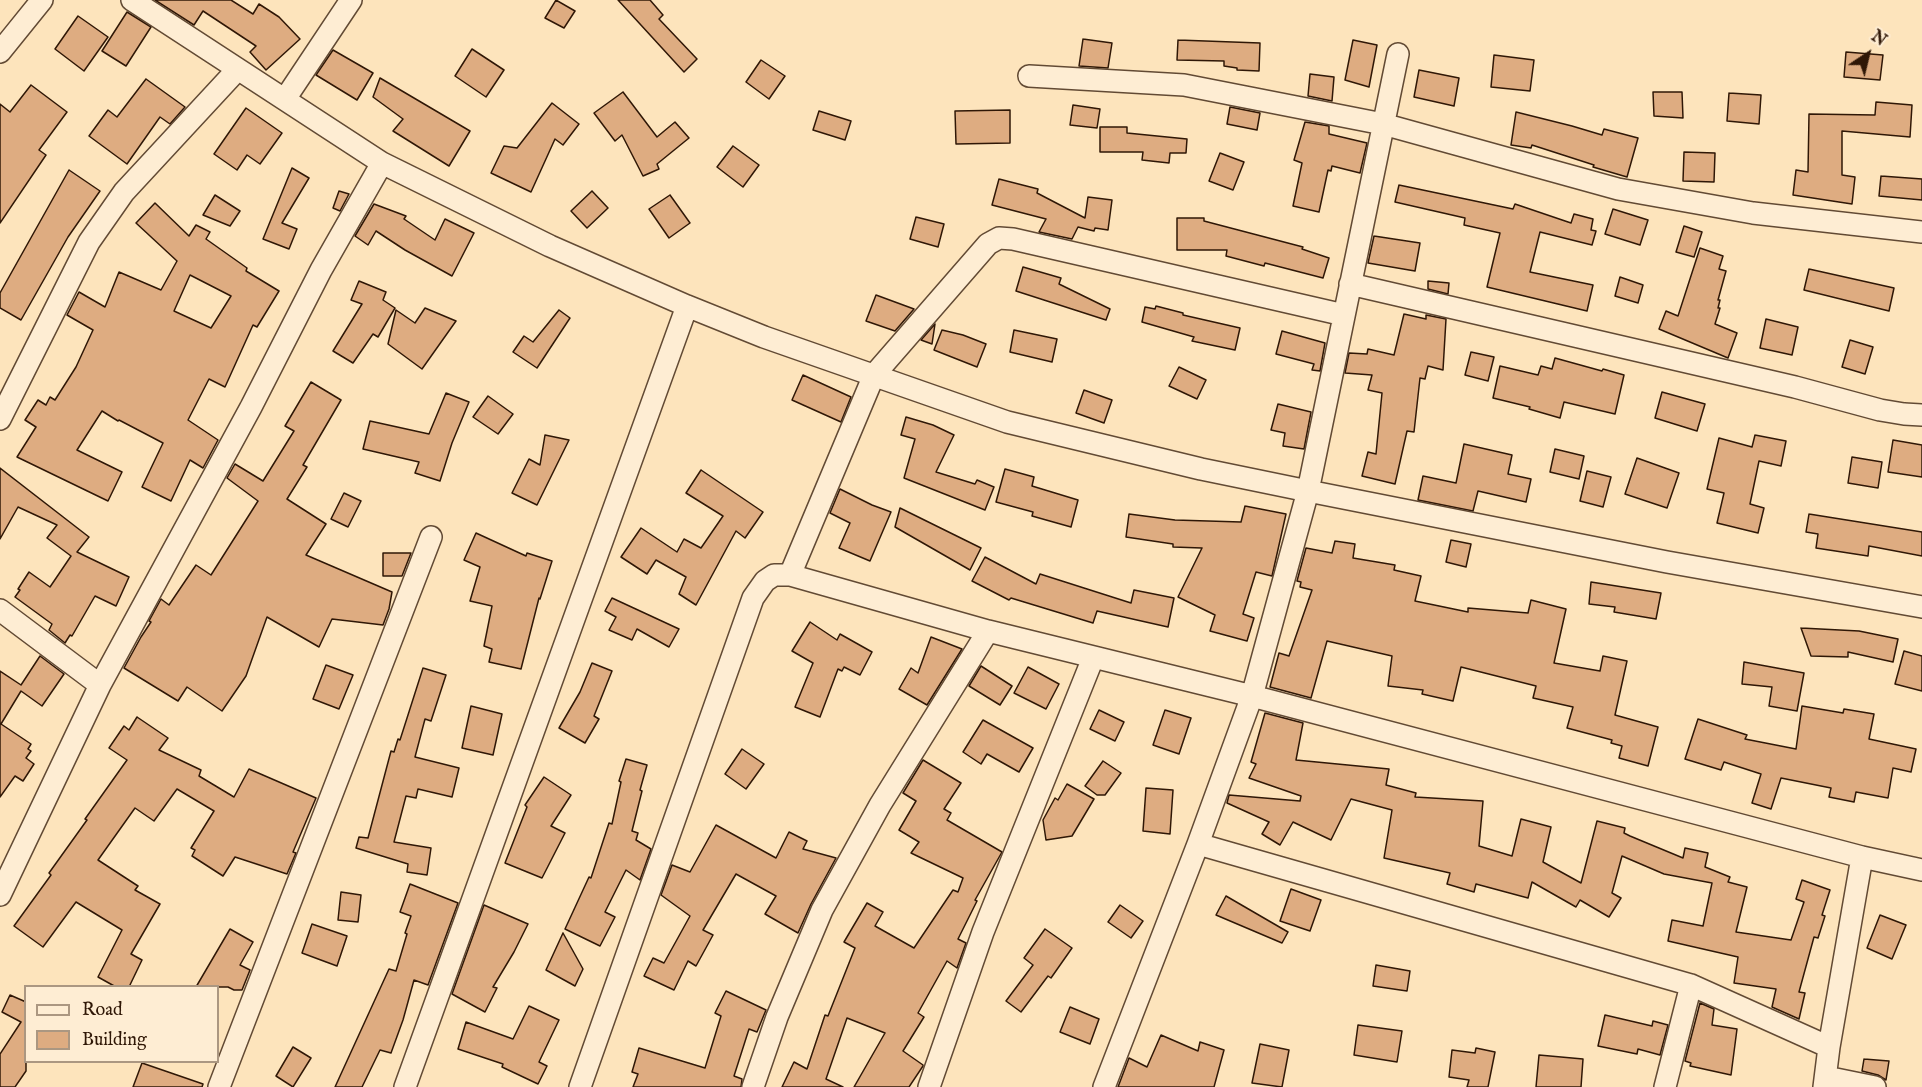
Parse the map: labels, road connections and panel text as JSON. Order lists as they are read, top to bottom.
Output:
{
  "legend": ["Road", "Building"],
  "north": "top right"
}
